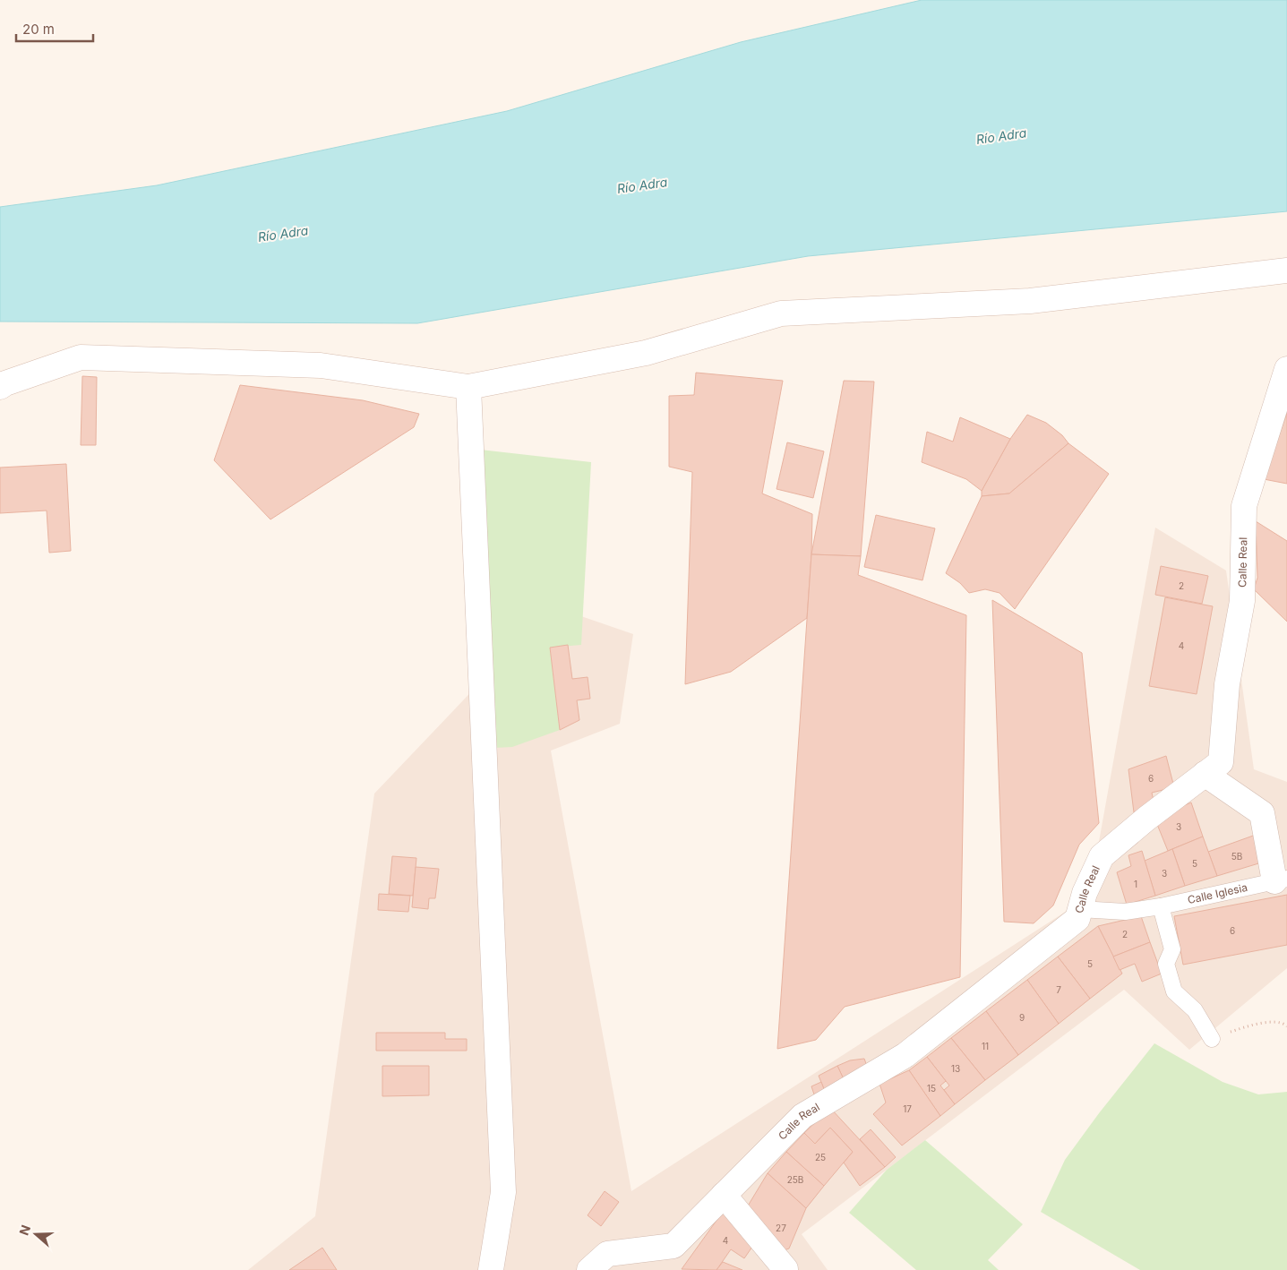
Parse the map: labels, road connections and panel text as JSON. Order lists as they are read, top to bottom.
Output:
{
  "streets": {
    "street": ["Calle Real", "Calle Iglesia"]
  },
  "crossings": [
    ["Calle Real", "Calle Iglesia"]
  ],
  "water": ["Río Adra"],
  "house_numbers": [
    "2",
    "4",
    "6",
    "3",
    "5B",
    "5",
    "3",
    "1",
    "6",
    "2",
    "5",
    "7",
    "9",
    "11",
    "13",
    "15",
    "17",
    "25",
    "25B",
    "27",
    "4"
  ],
  "scale_bar": "20 m",
  "north": "left"
}
